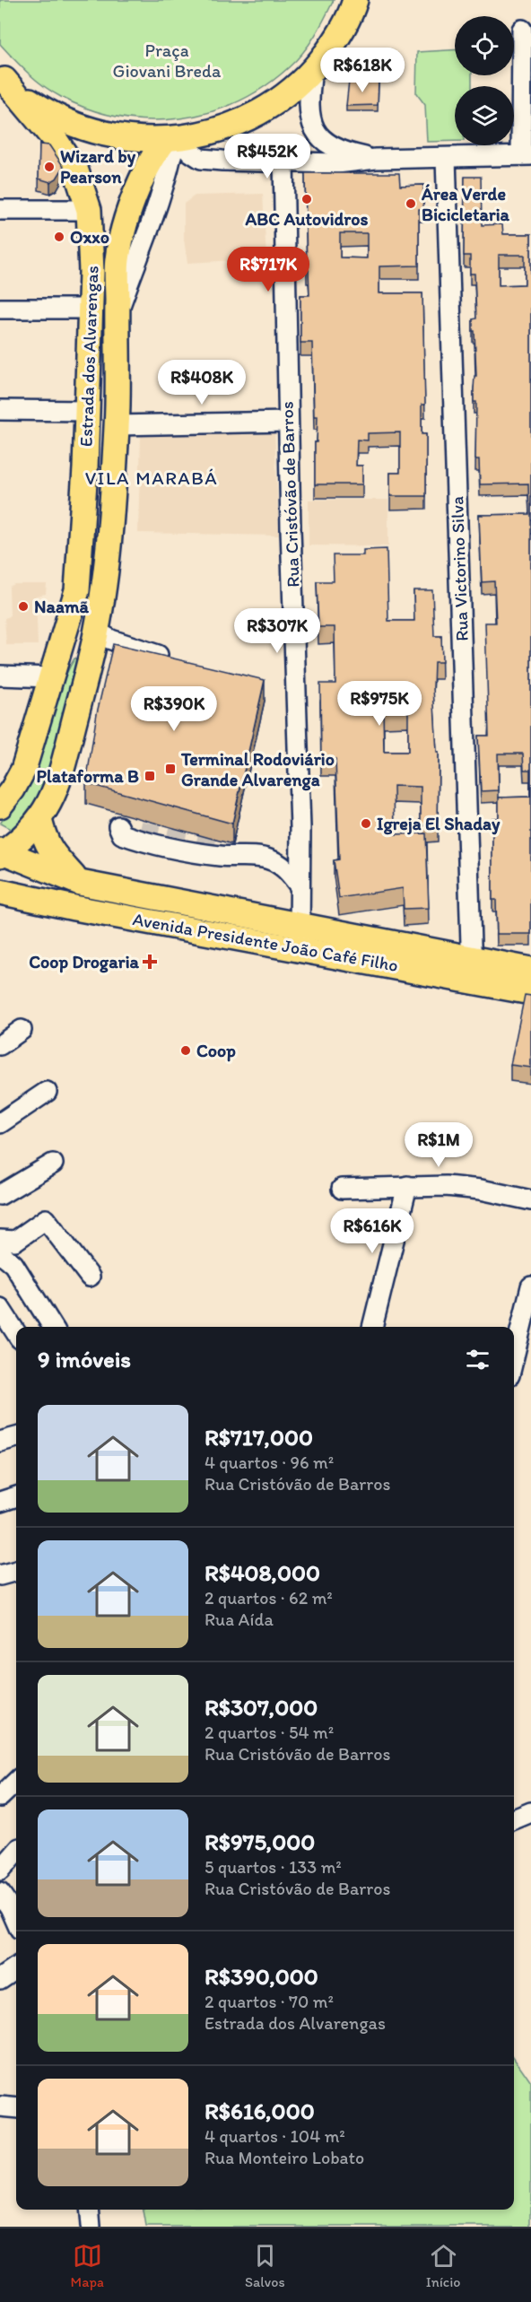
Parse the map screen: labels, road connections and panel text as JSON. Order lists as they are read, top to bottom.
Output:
{
  "streets": {
    "main road": ["Estrada dos Alvarengas", "Avenida Presidente João Café Filho"],
    "street": ["Rua Cristóvão de Barros", "Rua Victorino Silva"]
  },
  "crossings": [
    ["Estrada dos Alvarengas", "Avenida Presidente João Café Filho"],
    ["Rua Cristóvão de Barros", "Avenida Presidente João Café Filho"],
    ["Rua Victorino Silva", "Avenida Presidente João Café Filho"]
  ],
  "districts": ["VILA MARABÁ"],
  "parks": ["Praça Giovani Breda"],
  "places": {
    "other": [
      "Wizard by Pearson",
      "ABC Autovidros",
      "Área Verde Bicicletaria",
      "Oxxo",
      "Naamã",
      "Igreja El Shaday",
      "Coop"
    ],
    "transit": ["Terminal Rodoviário Grande Alvarenga", "Plataforma B"],
    "health": ["Coop Drogaria"]
  },
  "page": {
    "price": [
      "R$618K",
      "R$452K",
      "R$717K",
      "R$408K",
      "R$307K",
      "R$975K",
      "R$390K",
      "R$1M",
      "R$616K"
    ],
    "heading": "9 imóveis",
    "list": [
      {
        "name": "R$717,000",
        "note": "4 quartos · 96 m² · Rua Cristóvão de Barros"
      },
      {
        "name": "R$408,000",
        "note": "2 quartos · 62 m² · Rua Aída"
      },
      {
        "name": "R$307,000",
        "note": "2 quartos · 54 m² · Rua Cristóvão de Barros"
      },
      {
        "name": "R$975,000",
        "note": "5 quartos · 133 m² · Rua Cristóvão de Barros"
      },
      {
        "name": "R$390,000",
        "note": "2 quartos · 70 m² · Estrada dos Alvarengas"
      },
      {
        "name": "R$616,000",
        "note": "4 quartos · 104 m² · Rua Monteiro Lobato"
      }
    ],
    "tabs": ["Mapa", "Salvos", "Início"]
  }
}
